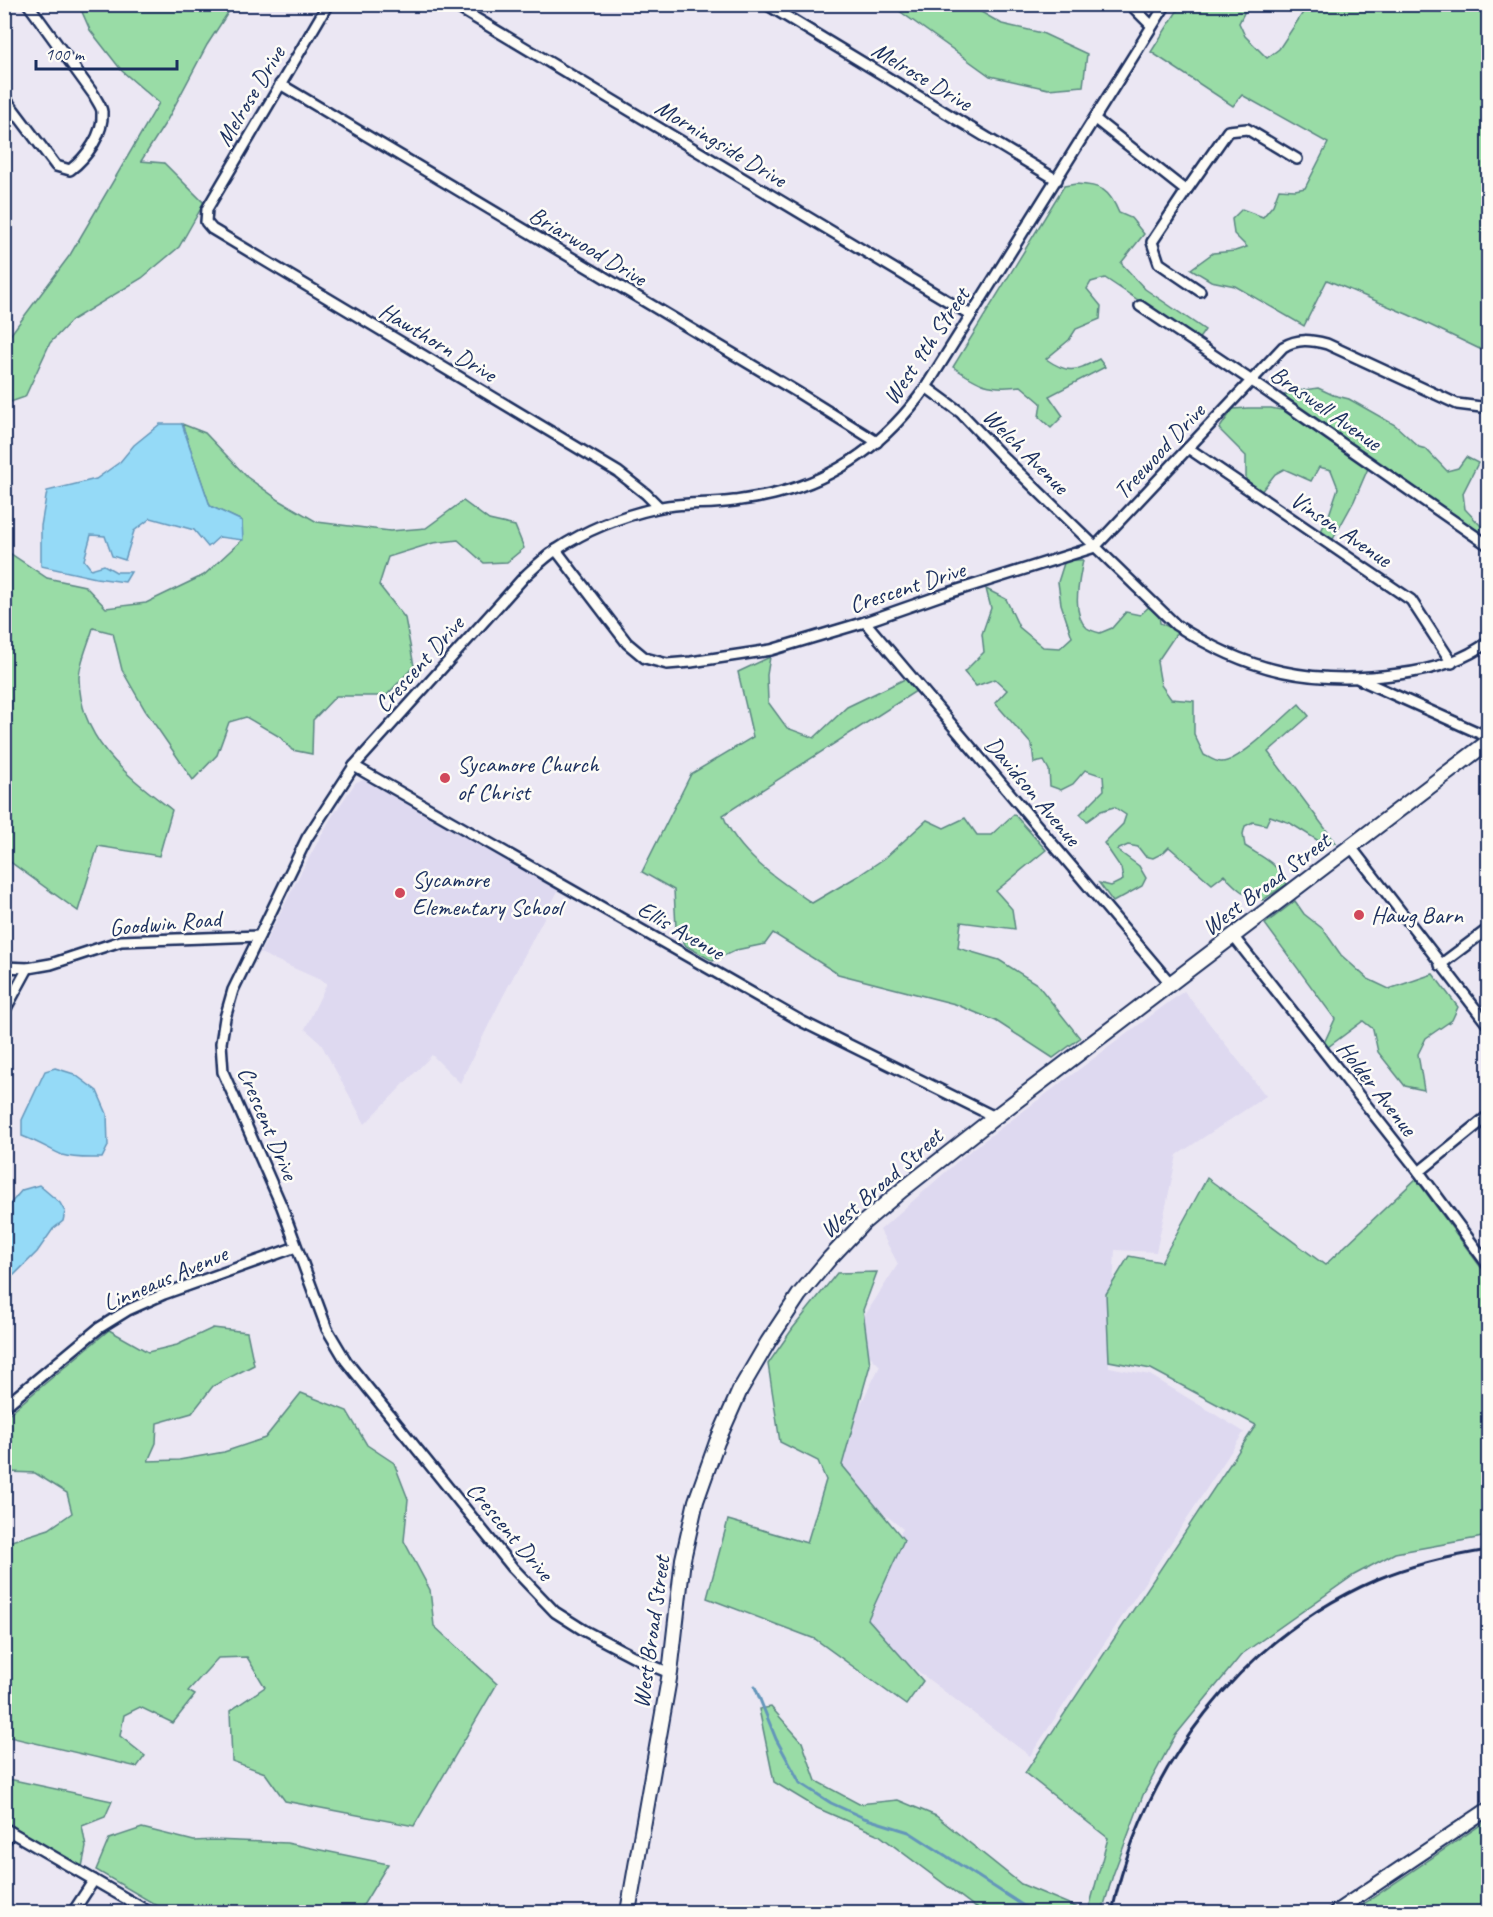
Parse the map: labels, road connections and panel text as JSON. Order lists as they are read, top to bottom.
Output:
{
  "streets": {
    "main road": ["West Broad Street"],
    "street": [
      "Melrose Drive",
      "Morningside Drive",
      "Briarwood Drive",
      "Hawthorn Drive",
      "West 9th Street",
      "Braswell Avenue",
      "Welch Avenue",
      "Treewood Drive",
      "Vinson Avenue",
      "Crescent Drive",
      "Davidson Avenue",
      "Goodwin Road",
      "Ellis Avenue",
      "Holder Avenue",
      "Linneaus Avenue"
    ]
  },
  "crossings": [
    ["Melrose Drive", "Briarwood Drive"],
    ["Melrose Drive", "Hawthorn Drive"],
    ["Melrose Drive", "West 9th Street"],
    ["Morningside Drive", "West 9th Street"],
    ["Briarwood Drive", "West 9th Street"],
    ["Hawthorn Drive", "West 9th Street"],
    ["West 9th Street", "Welch Avenue"],
    ["West 9th Street", "Crescent Drive"],
    ["Braswell Avenue", "Treewood Drive"],
    ["Welch Avenue", "Treewood Drive"],
    ["Welch Avenue", "Crescent Drive"],
    ["Treewood Drive", "Vinson Avenue"],
    ["Treewood Drive", "Crescent Drive"],
    ["Crescent Drive", "Davidson Avenue"],
    ["Crescent Drive", "West Broad Street"],
    ["Crescent Drive", "Goodwin Road"],
    ["Crescent Drive", "Ellis Avenue"],
    ["Crescent Drive", "Linneaus Avenue"],
    ["Davidson Avenue", "West Broad Street"],
    ["West Broad Street", "Ellis Avenue"],
    ["West Broad Street", "Holder Avenue"]
  ],
  "places": ["Sycamore Church of Christ", "Sycamore Elementary School", "Hawg Barn"],
  "scale_bar": "100 m"
}
